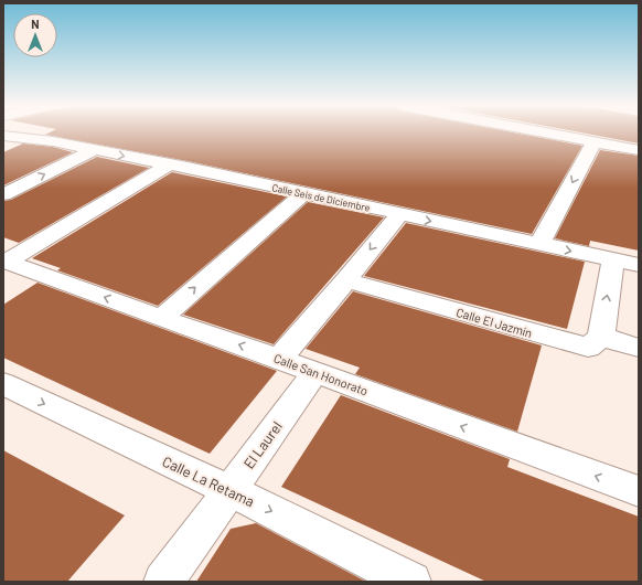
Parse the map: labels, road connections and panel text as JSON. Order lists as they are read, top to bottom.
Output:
{
  "streets": {
    "street": [
      "Calle Seis de Diciembre",
      "Calle El Jazmín",
      "Calle San Honorato",
      "El Laurel",
      "Calle La Retama"
    ]
  },
  "crossings": [
    ["Calle San Honorato", "El Laurel"],
    ["El Laurel", "Calle La Retama"]
  ],
  "one_way": ["Calle San Honorato", "Calle La Retama"],
  "north": "top"
}
